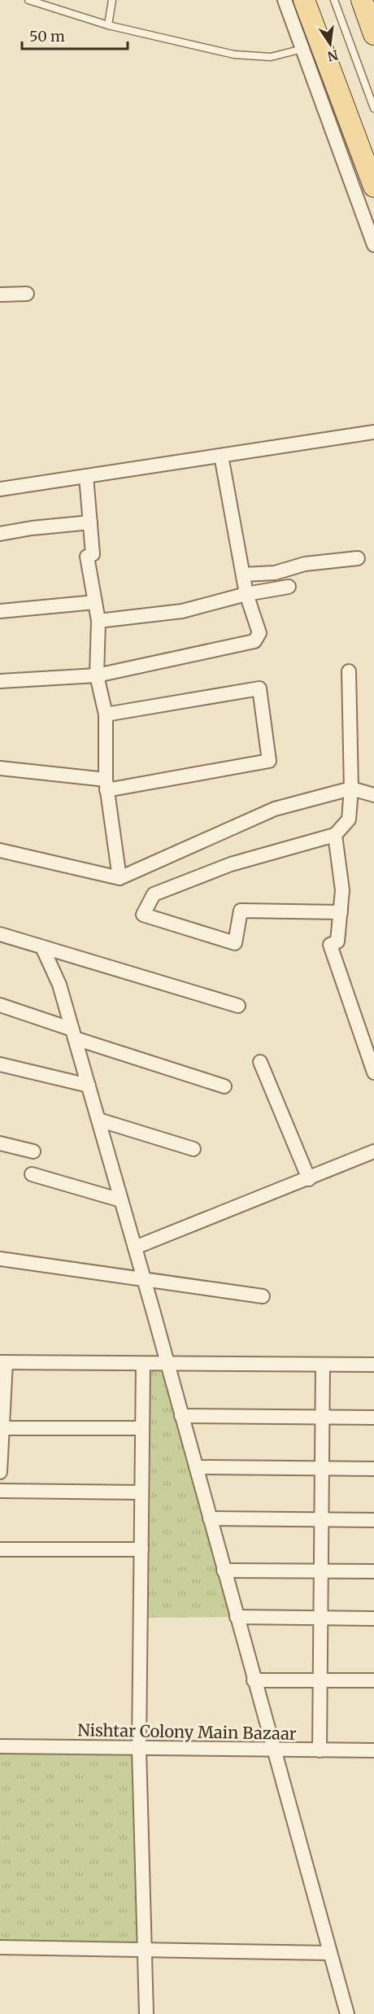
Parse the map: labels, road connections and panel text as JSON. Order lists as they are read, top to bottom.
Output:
{
  "streets": {
    "street": ["Nishtar Colony Main Bazaar"]
  },
  "scale_bar": "50 m",
  "north": "bottom"
}
